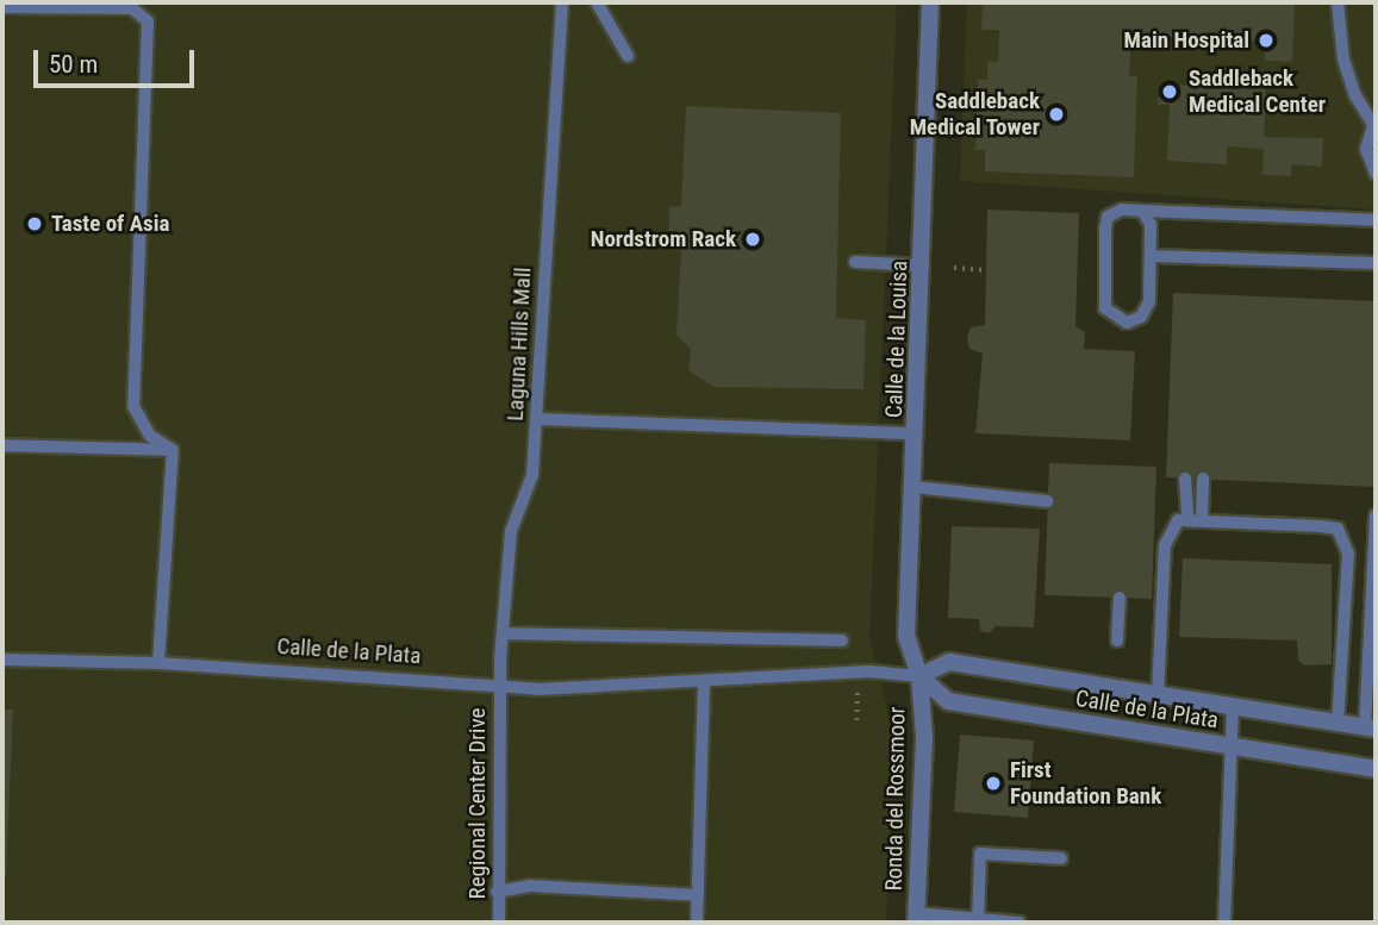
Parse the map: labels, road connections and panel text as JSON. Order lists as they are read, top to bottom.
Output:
{
  "streets": {
    "street": ["Calle de la Louisa", "Calle de la Plata", "Ronda del Rossmoor"],
    "lane": ["Laguna Hills Mall", "Regional Center Drive"]
  },
  "crossings": [
    ["Calle de la Louisa", "Calle de la Plata"],
    ["Calle de la Louisa", "Ronda del Rossmoor"],
    ["Laguna Hills Mall", "Calle de la Plata"],
    ["Laguna Hills Mall", "Regional Center Drive"],
    ["Calle de la Plata", "Ronda del Rossmoor"],
    ["Calle de la Plata", "Regional Center Drive"]
  ],
  "places": [
    "Main Hospital",
    "Saddleback Medical Center",
    "Saddleback Medical Tower",
    "Taste of Asia",
    "Nordstrom Rack",
    "First Foundation Bank"
  ],
  "scale_bar": "50 m"
}
